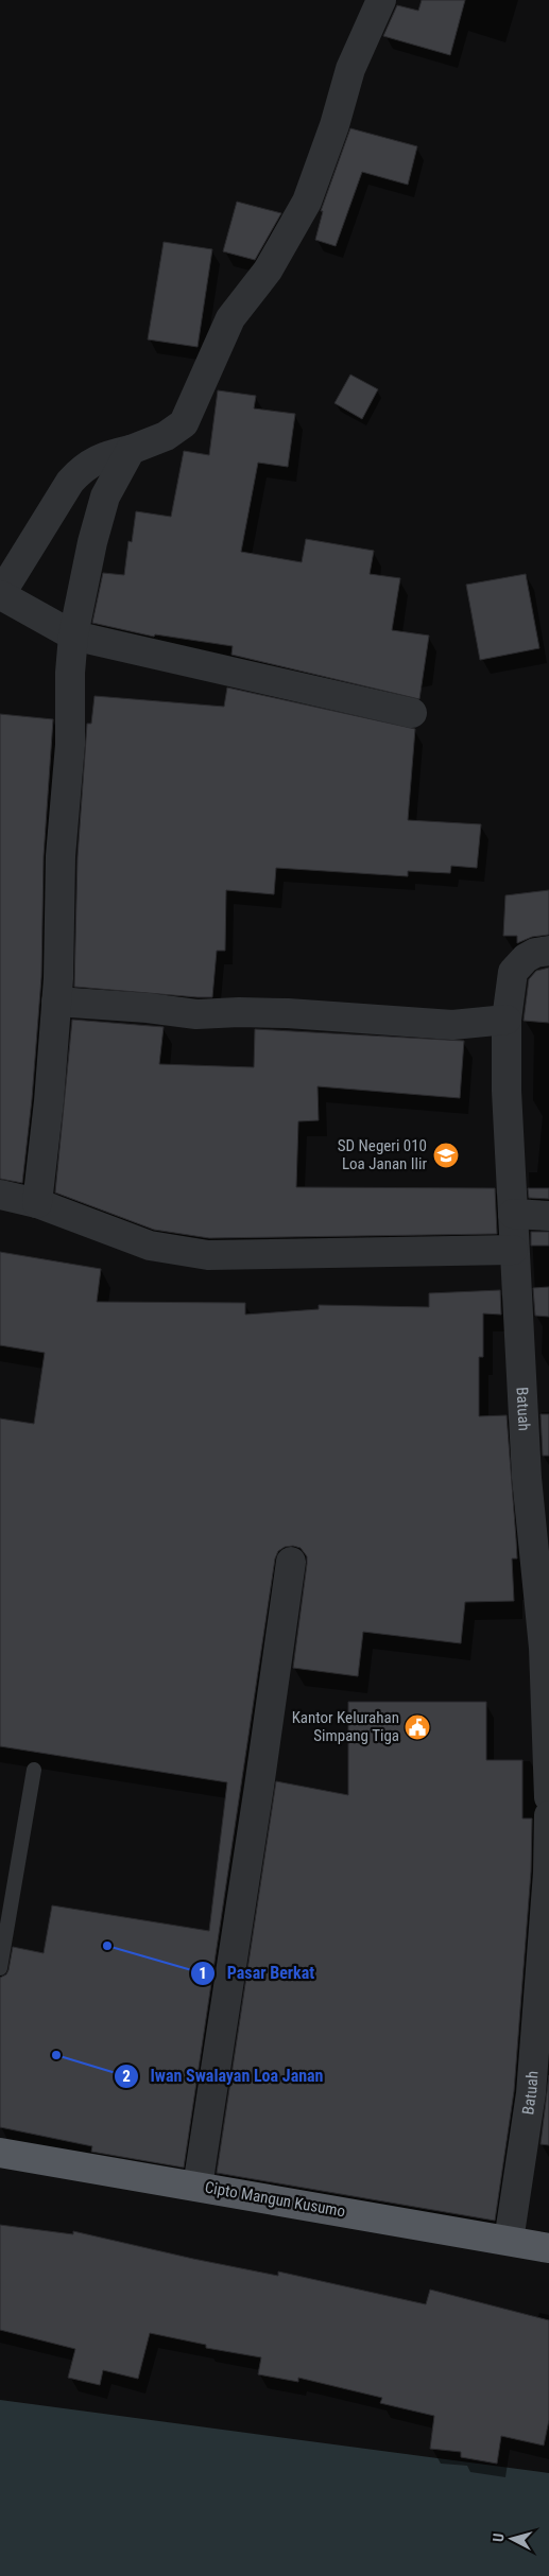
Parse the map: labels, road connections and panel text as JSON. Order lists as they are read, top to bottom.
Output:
{
  "streets": {
    "highway": ["Cipto Mangun Kusumo"],
    "street": ["Batuah"]
  },
  "crossings": [
    ["Batuah", "Cipto Mangun Kusumo"]
  ],
  "places": {
    "school or university": ["SD Negeri 010 Loa Janan Ilir"],
    "public building": ["Kantor Kelurahan Simpang Tiga"],
    "other": ["Pasar Berkat", "Iwan Swalayan Loa Janan"]
  },
  "north": "left"
}
